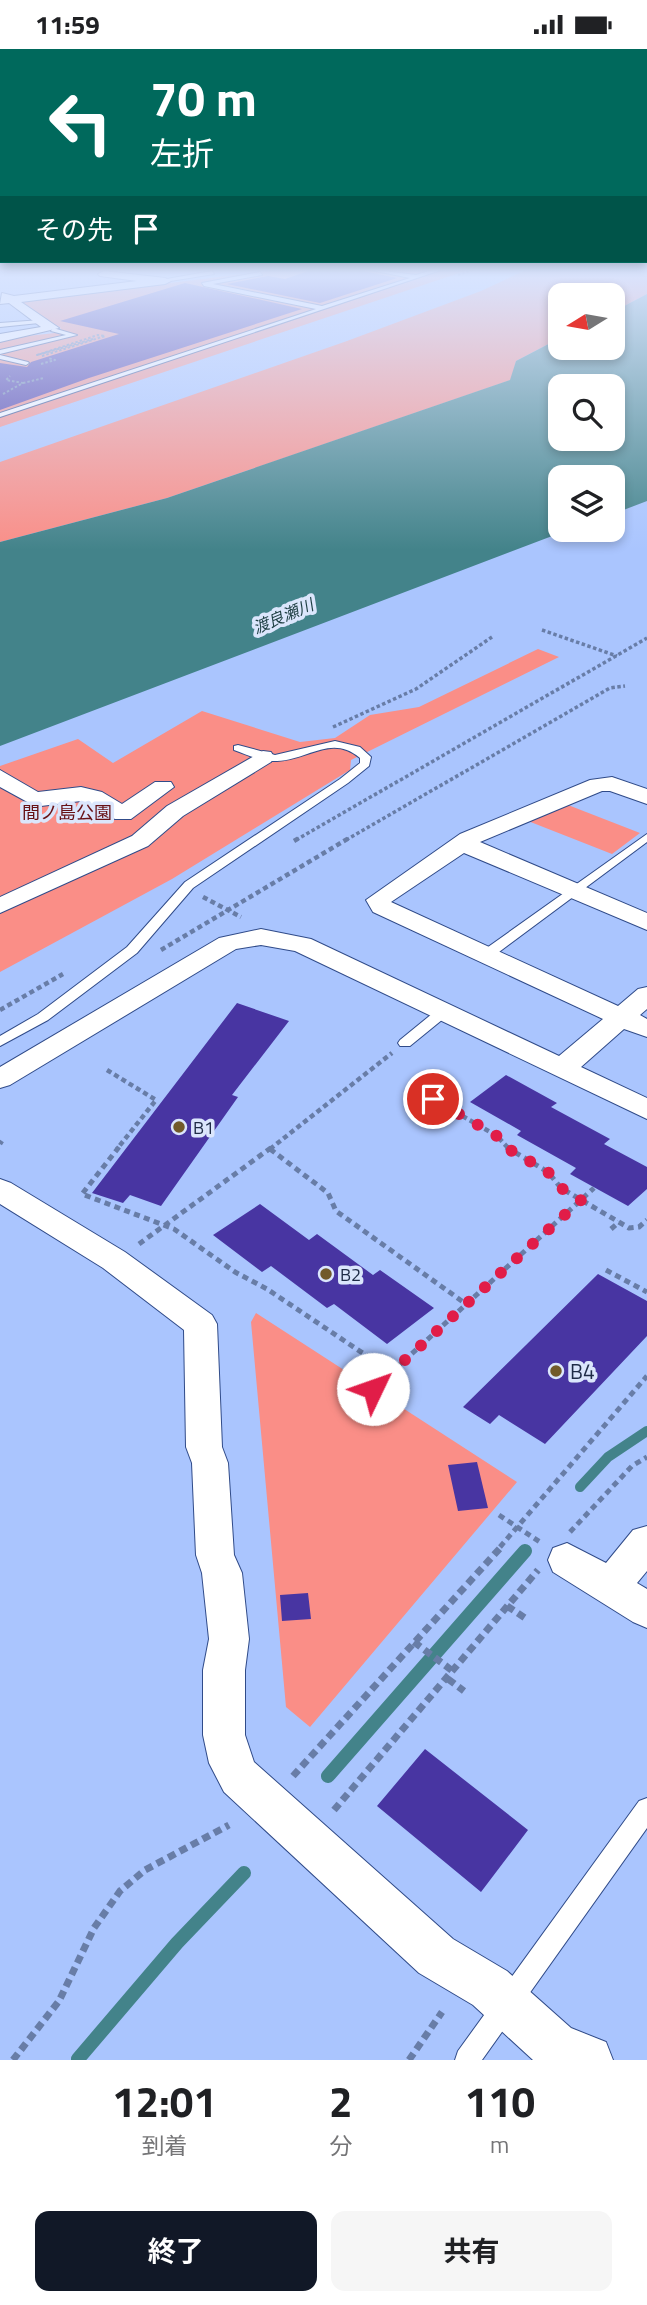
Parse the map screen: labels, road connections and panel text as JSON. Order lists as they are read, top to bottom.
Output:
{
  "water": ["渡良瀬川"],
  "parks": ["間ノ島公園"],
  "places": ["B1", "B2", "B4"],
  "north": "left",
  "page": {
    "status": "11:59",
    "turn": ["70 m", "左折"],
    "then": "その先",
    "eta": [
      "12:01",
      "到着",
      "2",
      "分",
      "110",
      "m"
    ],
    "buttons": ["終了", "共有"]
  }
}
